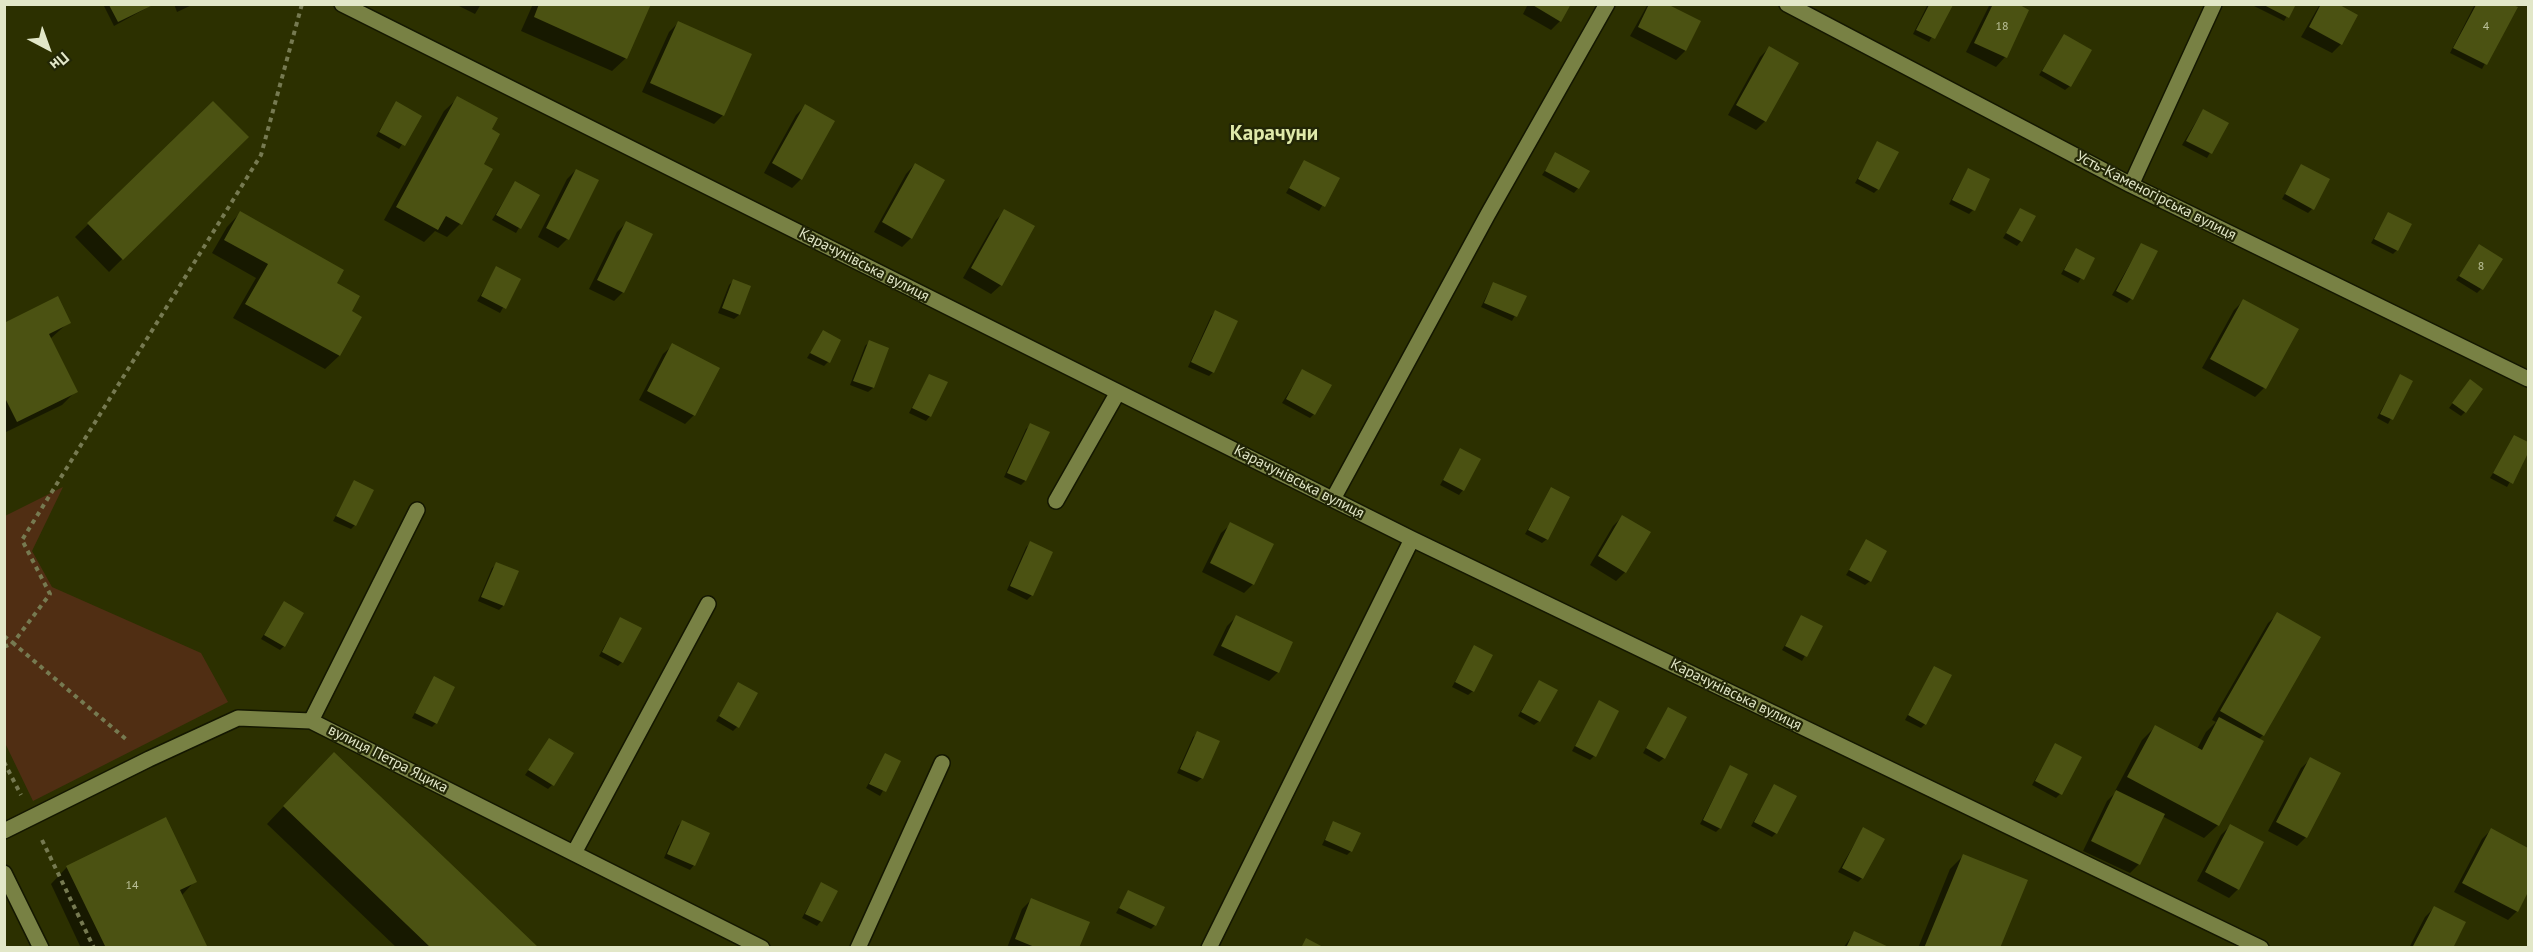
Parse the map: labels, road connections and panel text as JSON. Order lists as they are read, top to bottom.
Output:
{
  "streets": {
    "street": ["Усть-Каменогірська вулиця", "Карачунівська вулиця", "вулиця Петра Яцика"]
  },
  "districts": ["Карачуни"],
  "house_numbers": [
    "18",
    "4",
    "8",
    "14"
  ],
  "north": "bottom right"
}
